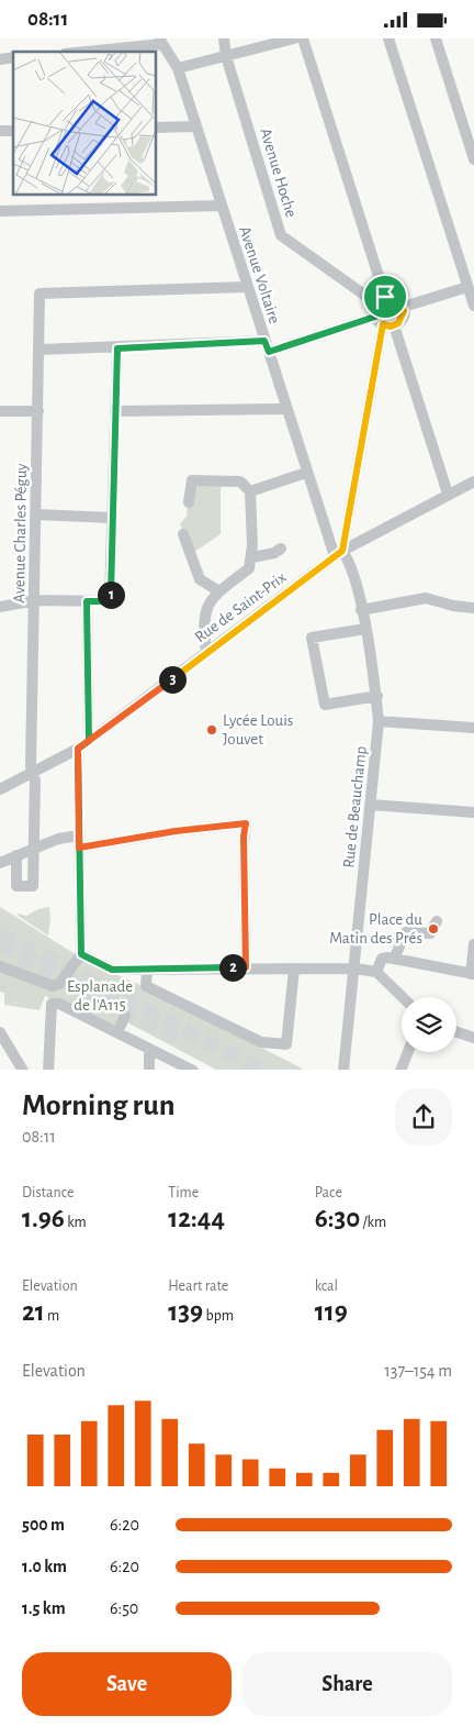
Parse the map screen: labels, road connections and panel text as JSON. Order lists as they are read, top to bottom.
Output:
{
  "streets": {
    "street": [
      "Avenue Hoche",
      "Avenue Voltaire",
      "Avenue Charles Péguy",
      "Rue de Saint-Prix",
      "Rue de Beauchamp"
    ]
  },
  "crossings": [
    ["Avenue Voltaire", "Avenue Charles Péguy"],
    ["Avenue Voltaire", "Rue de Saint-Prix"],
    ["Avenue Voltaire", "Rue de Beauchamp"],
    ["Avenue Charles Péguy", "Rue de Saint-Prix"],
    ["Rue de Saint-Prix", "Rue de Beauchamp"]
  ],
  "parks": ["Esplanade de l'A115"],
  "places": ["Lycée Louis Jouvet", "Place du Matin des Prés"],
  "page": {
    "status": "08:11",
    "pins": ["1", "3", "2"],
    "heading": ["Morning run", "08:11"],
    "stats": [
      ["Distance", "1.96 km"],
      ["Time", "12:44"],
      ["Pace", "6:30 /km"],
      ["Elevation", "21 m"],
      ["Heart rate", "139 bpm"],
      ["kcal", "119"]
    ],
    "chart": ["Elevation", "137–154 m"],
    "list": [
      {
        "name": "500 m",
        "note": "6:20"
      },
      {
        "name": "1.0 km",
        "note": "6:20"
      },
      {
        "name": "1.5 km",
        "note": "6:50"
      }
    ],
    "buttons": ["Save", "Share"]
  }
}
